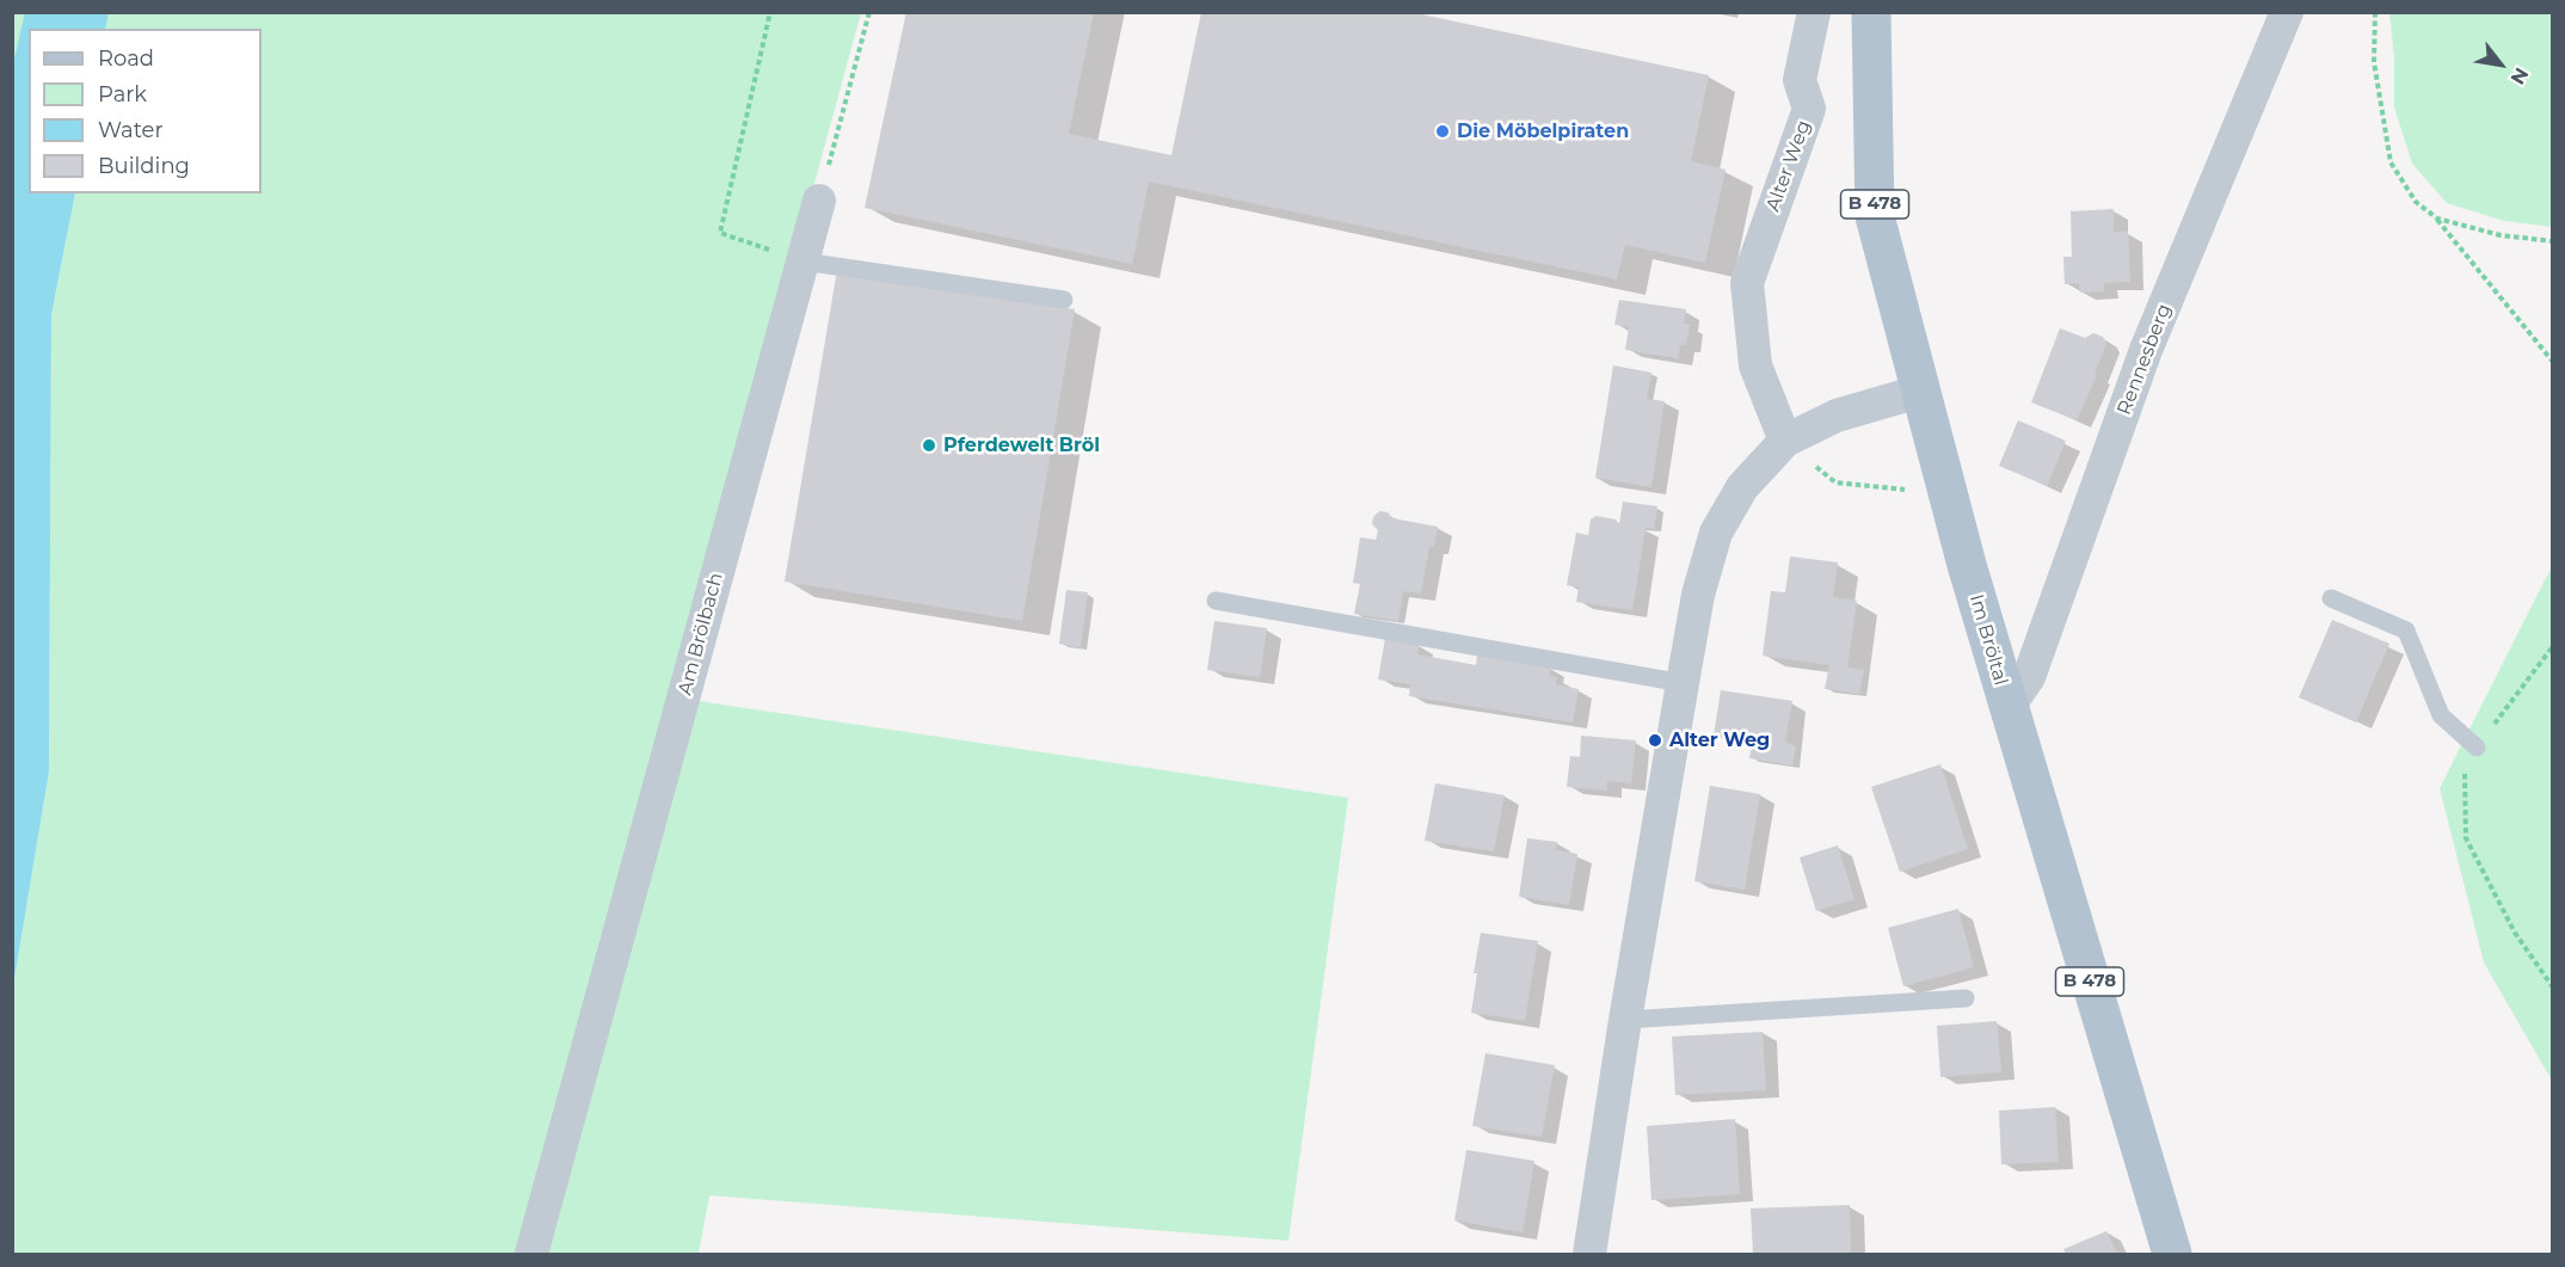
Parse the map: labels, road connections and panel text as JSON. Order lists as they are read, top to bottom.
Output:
{
  "streets": {
    "main road": ["B 478", "Im Bröltal"],
    "street": ["Alter Weg", "Rennesberg", "Am Brölbach"]
  },
  "crossings": [
    ["Rennesberg", "Im Bröltal"]
  ],
  "places": ["Die Möbelpiraten", "Pferdewelt Bröl", "Alter Weg"],
  "legend": [
    "Road",
    "Park",
    "Water",
    "Building"
  ],
  "north": "bottom right"
}
